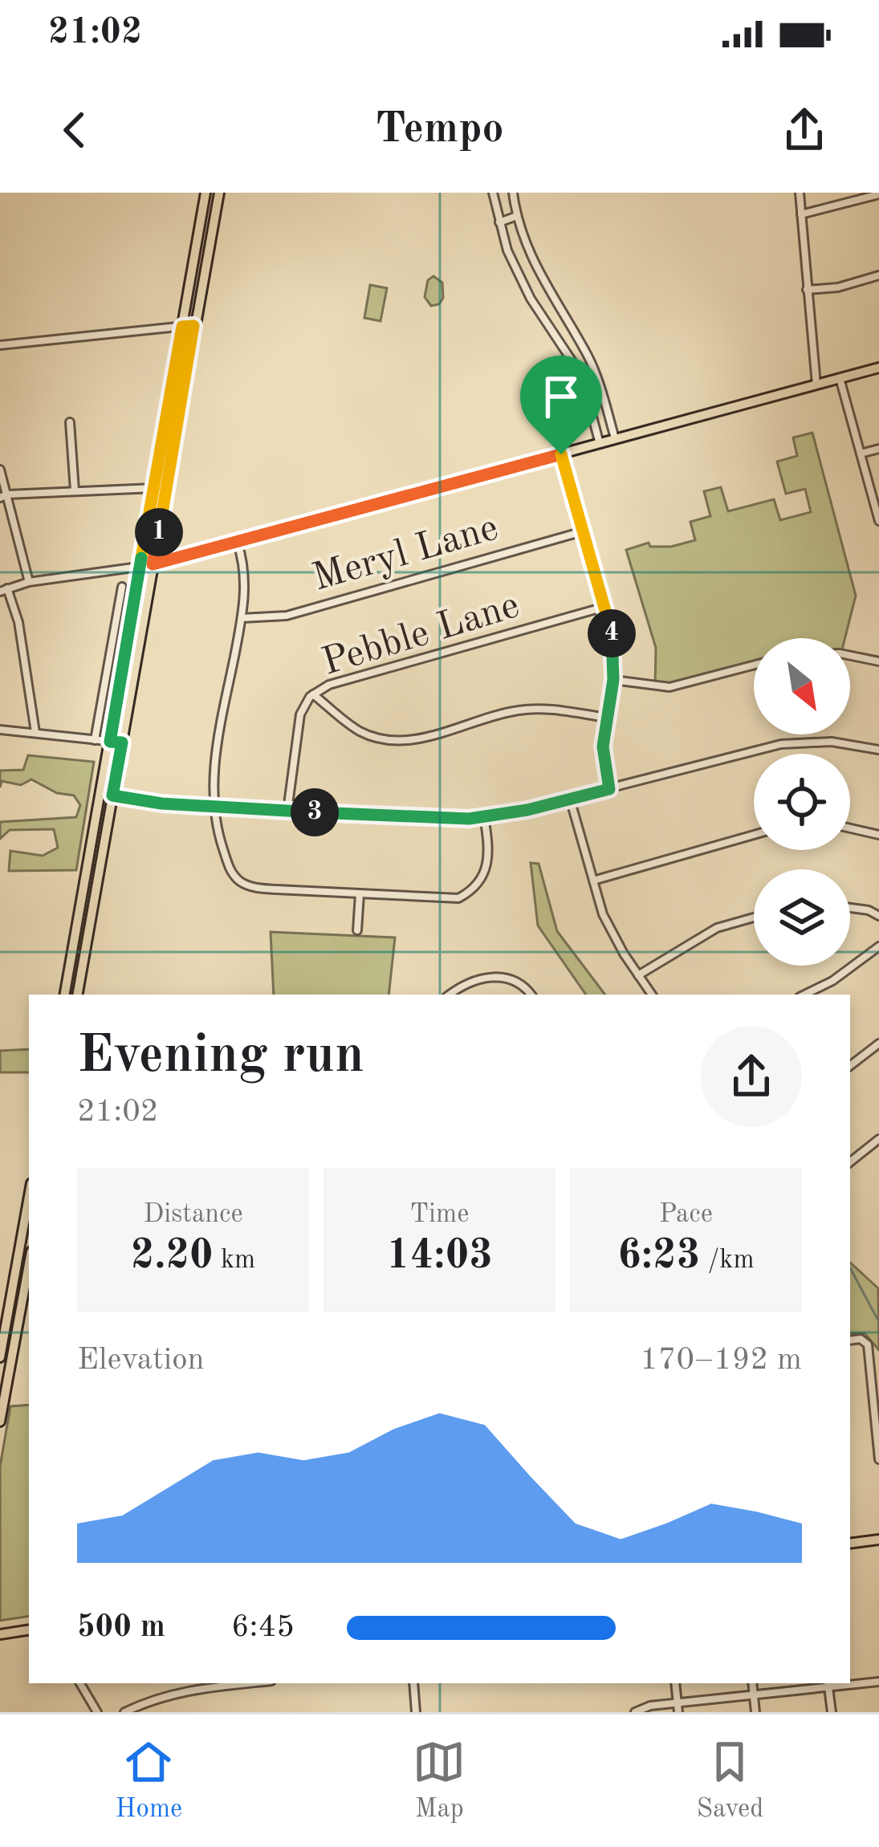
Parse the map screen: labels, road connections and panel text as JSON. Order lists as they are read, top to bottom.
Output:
{
  "streets": {
    "street": ["Meryl Lane", "Pebble Lane"]
  },
  "north": "bottom right",
  "page": {
    "status": "21:02",
    "header": "Tempo",
    "pins": ["1", "4", "3"],
    "heading": ["Evening run", "21:02"],
    "stats": [
      ["Distance", "2.20 km"],
      ["Time", "14:03"],
      ["Pace", "6:23 /km"]
    ],
    "chart": ["Elevation", "170–192 m"],
    "list": [
      {
        "name": "500 m",
        "note": "6:45"
      }
    ],
    "tabs": ["Home", "Map", "Saved"]
  }
}
